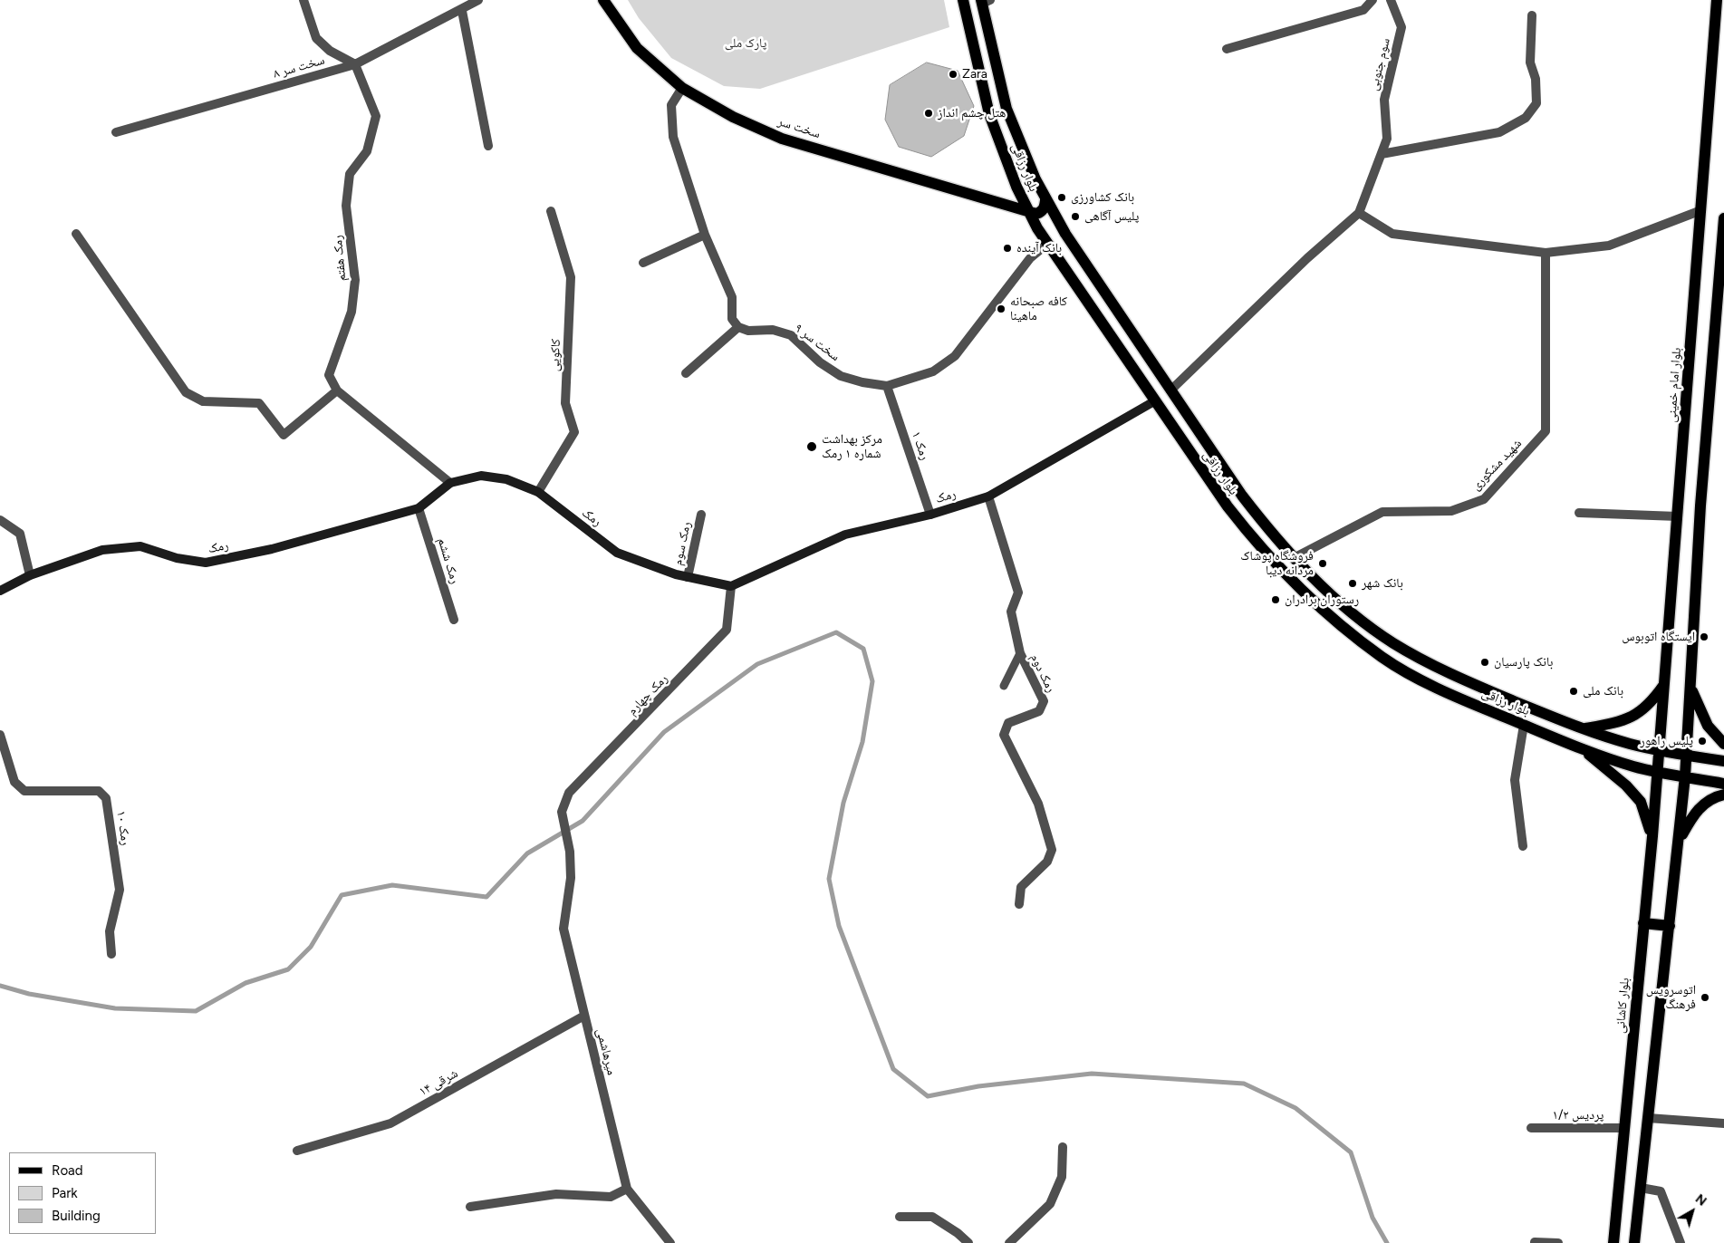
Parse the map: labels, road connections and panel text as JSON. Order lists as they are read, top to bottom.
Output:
{
  "streets": {
    "main road": [
      "سخت سر",
      "بلوار رزاقی",
      "بلوار امام خمینی",
      "بلوار کاشانی"
    ],
    "street": [
      "سوم جنوبی",
      "سخت سر ۸",
      "رمک هفتم",
      "سخت سر ۹",
      "کاکویی",
      "رمک ۱",
      "شهید مشکوری",
      "رمک",
      "رمک سوم",
      "رمک ششم",
      "رمک دوم",
      "رمک چهارم",
      "رمک ۱۰",
      "میرهاشمی",
      "شرقی ۱۴",
      "پردیس ۱/۲"
    ]
  },
  "crossings": [
    ["سخت سر ۸", "رمک هفتم"],
    ["سخت سر", "بلوار رزاقی"],
    ["بلوار رزاقی", "سخت سر ۹"],
    ["بلوار رزاقی", "بلوار امام خمینی"],
    ["بلوار رزاقی", "شهید مشکوری"],
    ["بلوار رزاقی", "رمک"],
    ["بلوار رزاقی", "بلوار کاشانی"],
    ["سخت سر ۹", "رمک ۱"],
    ["کاکویی", "رمک"],
    ["بلوار امام خمینی", "بلوار کاشانی"],
    ["رمک ۱", "رمک"],
    ["رمک", "رمک سوم"],
    ["رمک", "رمک ششم"],
    ["رمک", "رمک دوم"],
    ["رمک", "رمک چهارم"],
    ["رمک چهارم", "میرهاشمی"],
    ["بلوار کاشانی", "پردیس ۱/۲"],
    ["میرهاشمی", "شرقی ۱۴"]
  ],
  "parks": ["پارک ملی"],
  "places": [
    "Zara",
    "هتل چشم انداز",
    "بانک کشاورزی",
    "پلیس آگاهی",
    "بانک آینده",
    "کافه صبحانه ماهینا",
    "مرکز بهداشت شماره ۱ رمک",
    "فروشگاه پوشاک مردانه دیبا",
    "بانک شهر",
    "رستوران برادران",
    "ایستگاه اتوبوس",
    "بانک پارسیان",
    "بانک ملی",
    "پلیس راهور",
    "اتوسرویس فرهنگ"
  ],
  "legend": ["Road", "Park", "Building"],
  "north": "top right"
}
